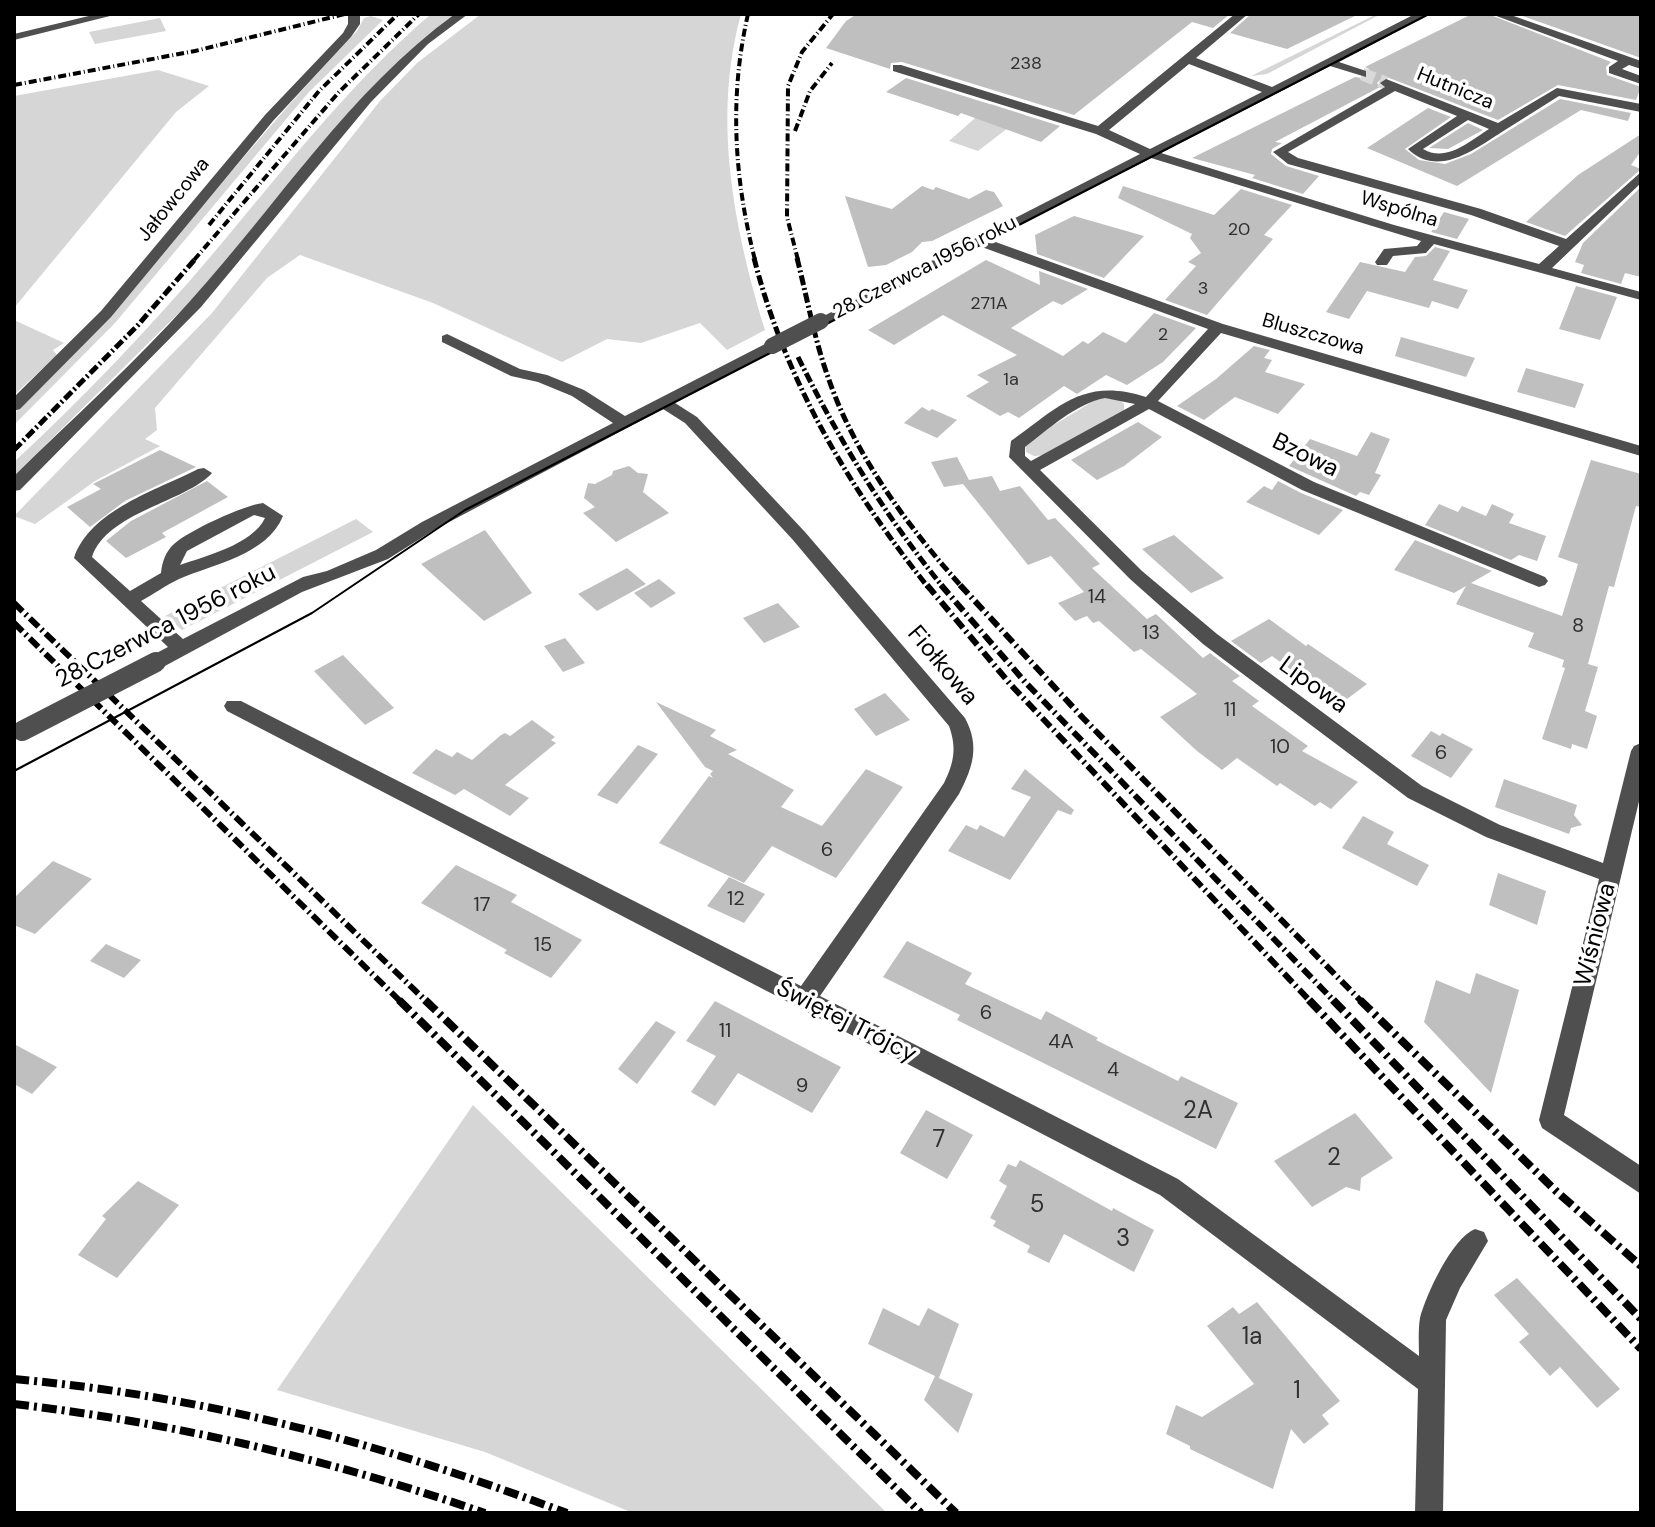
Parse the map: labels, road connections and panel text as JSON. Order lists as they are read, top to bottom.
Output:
{
  "streets": {
    "street": [
      "Hutnicza",
      "Jałowcowa",
      "Wspólna",
      "28 Czerwca 1956 roku",
      "Bluszczowa",
      "Bzowa",
      "Fiołkowa",
      "Lipowa",
      "Wiśniowa",
      "Świętej Trójcy"
    ]
  },
  "crossings": [
    ["Wspólna", "28 Czerwca 1956 roku"],
    ["28 Czerwca 1956 roku", "Bluszczowa"],
    ["28 Czerwca 1956 roku", "Fiołkowa"],
    ["Bzowa", "Lipowa"],
    ["Fiołkowa", "Świętej Trójcy"],
    ["Lipowa", "Wiśniowa"]
  ],
  "house_numbers": [
    "238",
    "20",
    "3",
    "271A",
    "2",
    "1a",
    "14",
    "8",
    "13",
    "11",
    "10",
    "6",
    "6",
    "12",
    "17",
    "15",
    "6",
    "11",
    "4A",
    "4",
    "9",
    "2A",
    "7",
    "2",
    "5",
    "3",
    "1a",
    "1"
  ]
}
